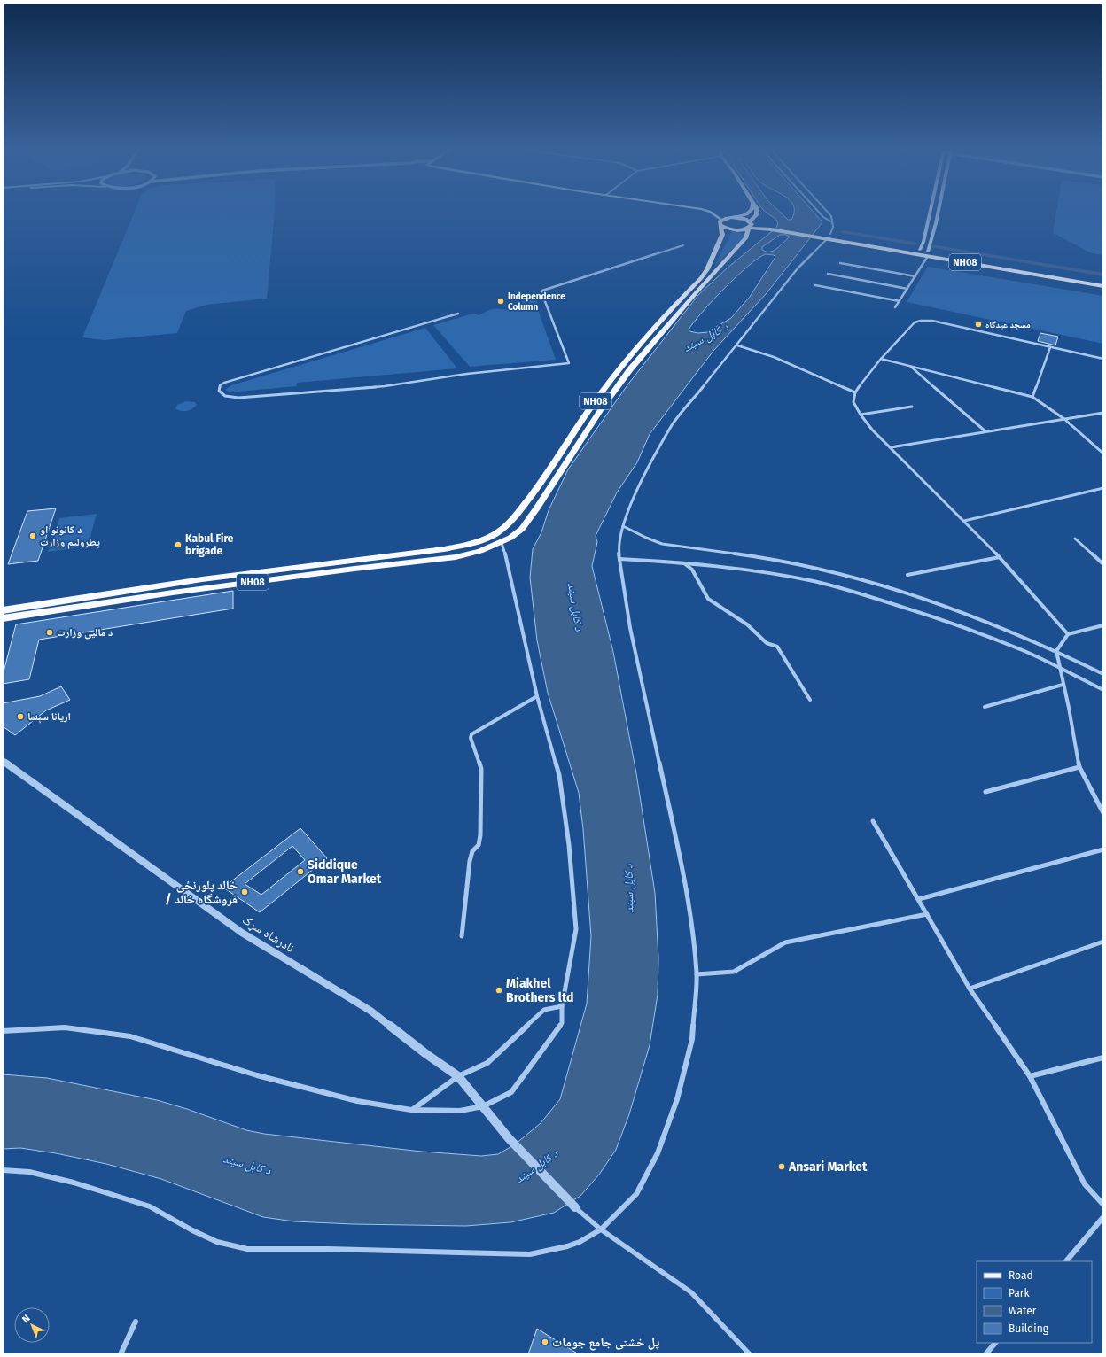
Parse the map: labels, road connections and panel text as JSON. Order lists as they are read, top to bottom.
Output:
{
  "streets": {
    "highway": ["NH08"],
    "street": ["نادرشاه سړک"]
  },
  "water": ["د کابل سيند"],
  "places": [
    "Independence Column",
    "مسجد عیدگاه",
    "د کانونو او پطرولیم وزارت",
    "Kabul Fire brigade",
    "د مالیی وزارت",
    "اريانا سېنما",
    "Siddique Omar Market",
    "خالد پلورنځی / فروشگاه خالد",
    "Miakhel Brothers ltd",
    "Ansari Market",
    "پل خشتی جامع جومات"
  ],
  "legend": [
    "Road",
    "Park",
    "Water",
    "Building"
  ],
  "north": "top left"
}
